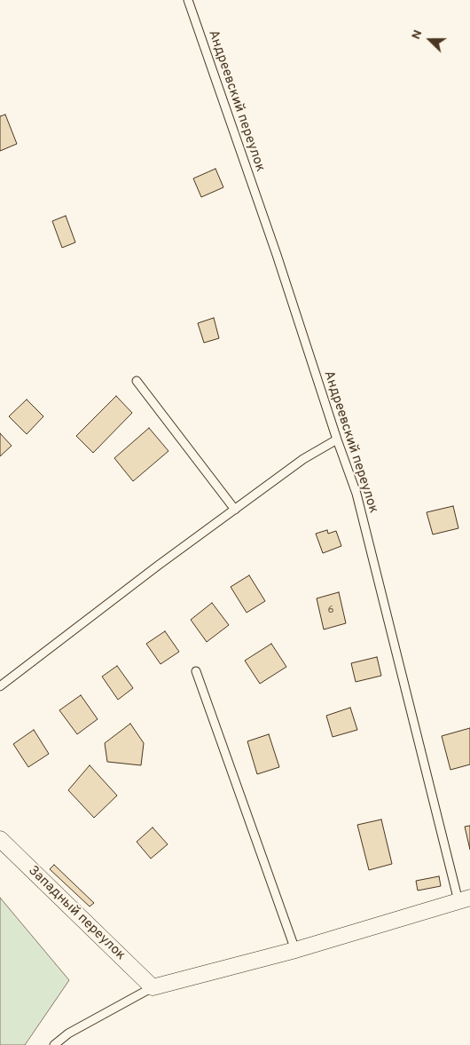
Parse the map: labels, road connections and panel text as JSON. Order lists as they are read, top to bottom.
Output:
{
  "streets": {
    "street": ["Западный переулок"],
    "lane": ["Андреевский переулок"]
  },
  "house_numbers": ["6"],
  "north": "left"
}
